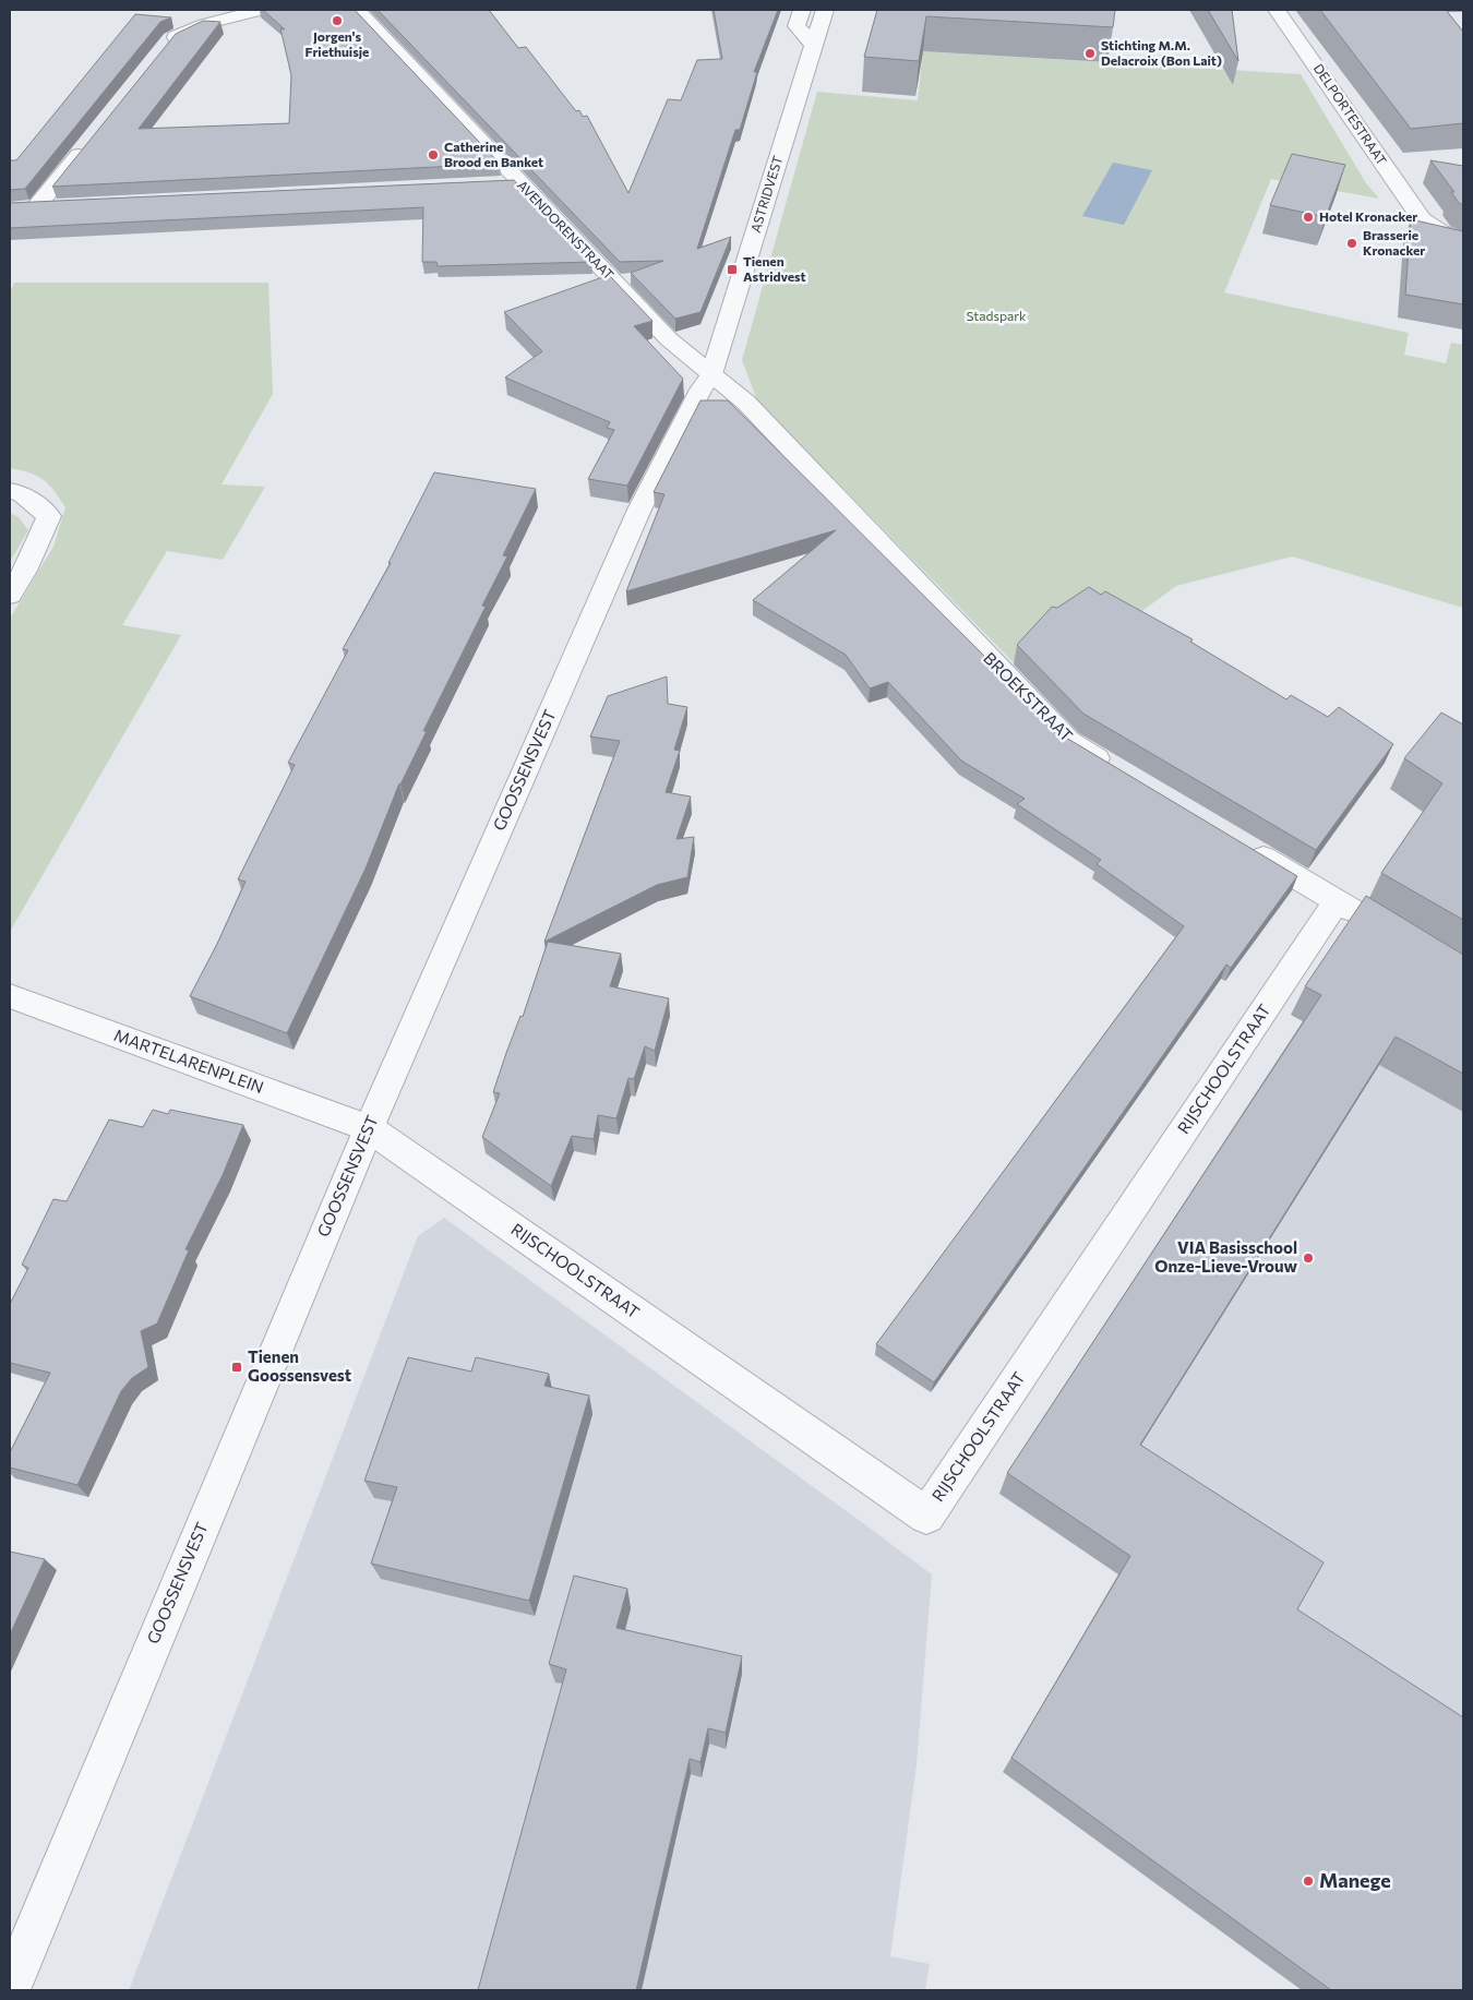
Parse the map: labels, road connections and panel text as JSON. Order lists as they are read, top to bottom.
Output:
{
  "streets": {
    "street": [
      "DELPORTESTRAAT",
      "ASTRIDVEST",
      "AVENDORENSTRAAT",
      "BROEKSTRAAT",
      "GOOSSENSVEST",
      "MARTELARENPLEIN",
      "RIJSCHOOLSTRAAT"
    ]
  },
  "crossings": [
    ["ASTRIDVEST", "AVENDORENSTRAAT"],
    ["ASTRIDVEST", "BROEKSTRAAT"],
    ["ASTRIDVEST", "GOOSSENSVEST"],
    ["AVENDORENSTRAAT", "BROEKSTRAAT"],
    ["AVENDORENSTRAAT", "GOOSSENSVEST"],
    ["BROEKSTRAAT", "GOOSSENSVEST"],
    ["GOOSSENSVEST", "MARTELARENPLEIN"],
    ["GOOSSENSVEST", "RIJSCHOOLSTRAAT"],
    ["MARTELARENPLEIN", "RIJSCHOOLSTRAAT"]
  ],
  "parks": ["Stadspark"],
  "places": {
    "other": [
      "Jorgen's Friethuisje",
      "Stichting M.M. Delacroix (Bon Lait)",
      "Catherine Brood en Banket",
      "Hotel Kronacker",
      "Brasserie Kronacker",
      "VIA Basisschool Onze-Lieve-Vrouw",
      "Manege"
    ],
    "transit": ["Tienen Astridvest", "Tienen Goossensvest"]
  }
}
